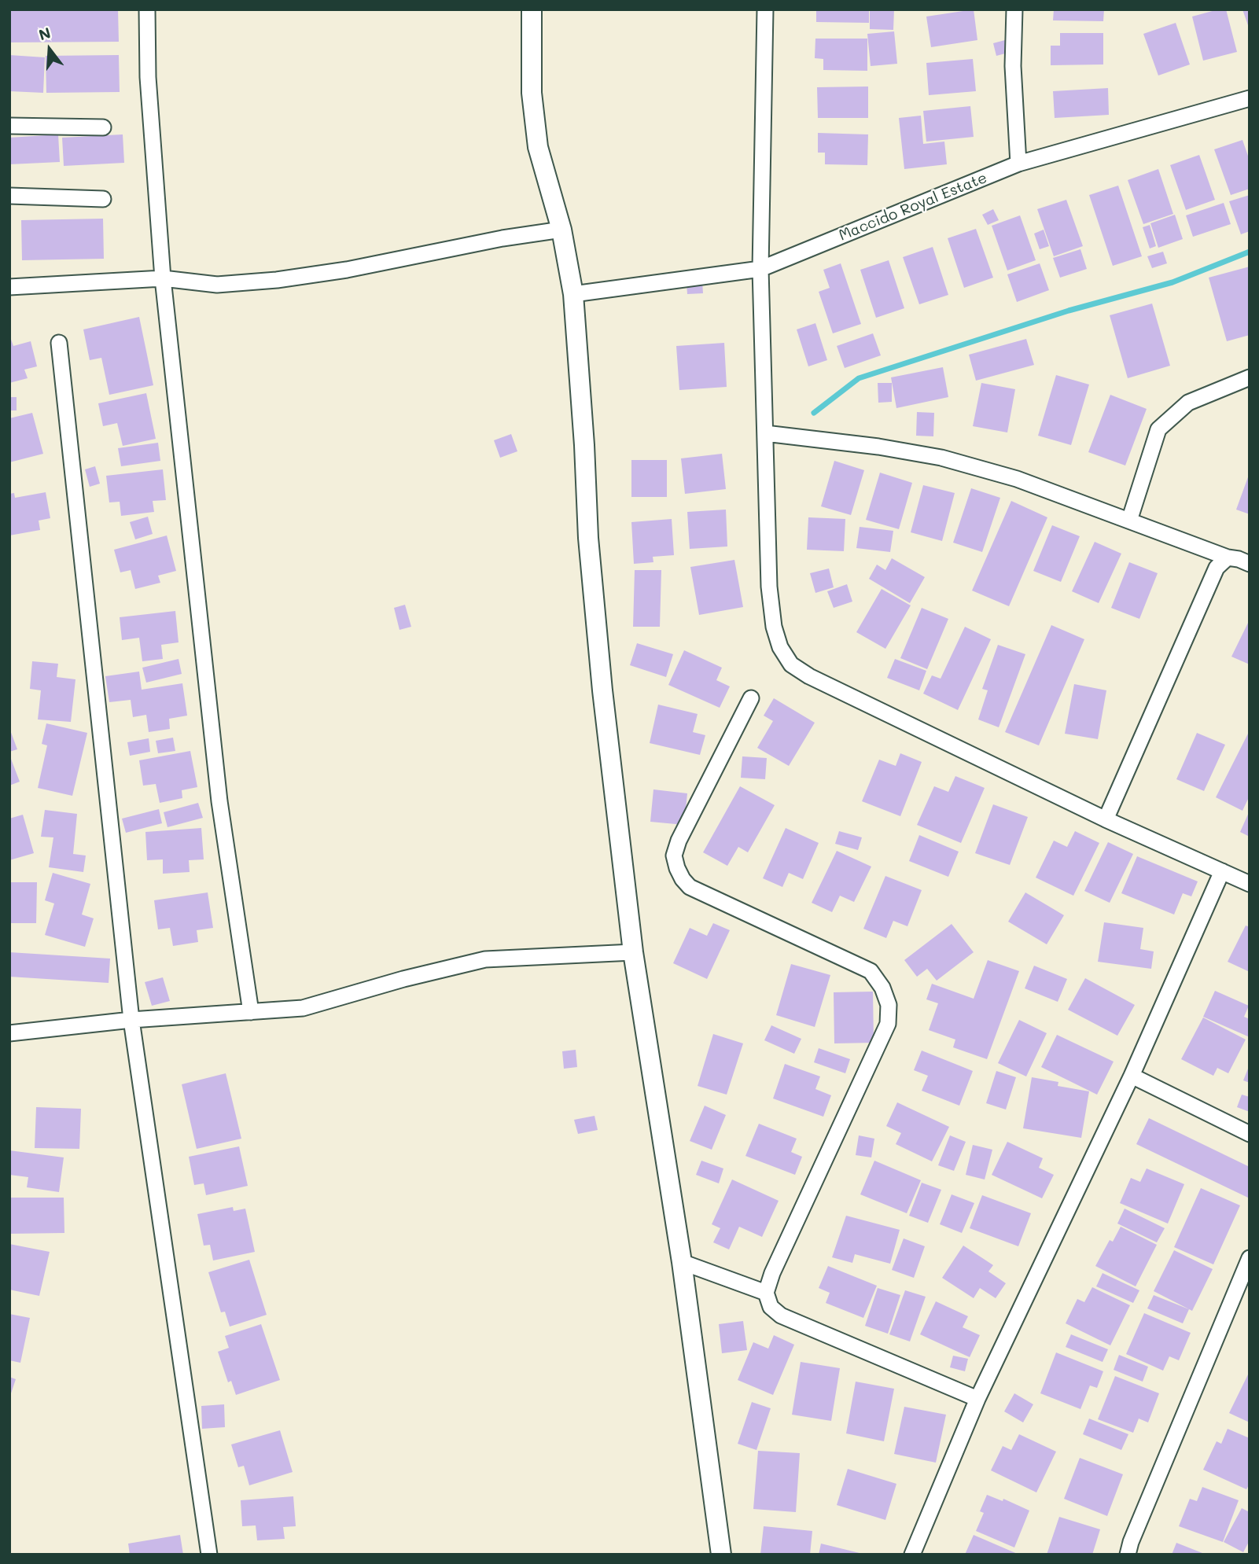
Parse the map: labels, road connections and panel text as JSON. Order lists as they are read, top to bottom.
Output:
{
  "streets": {
    "street": ["Maccido Royal Estate"]
  },
  "north": "top"
}
